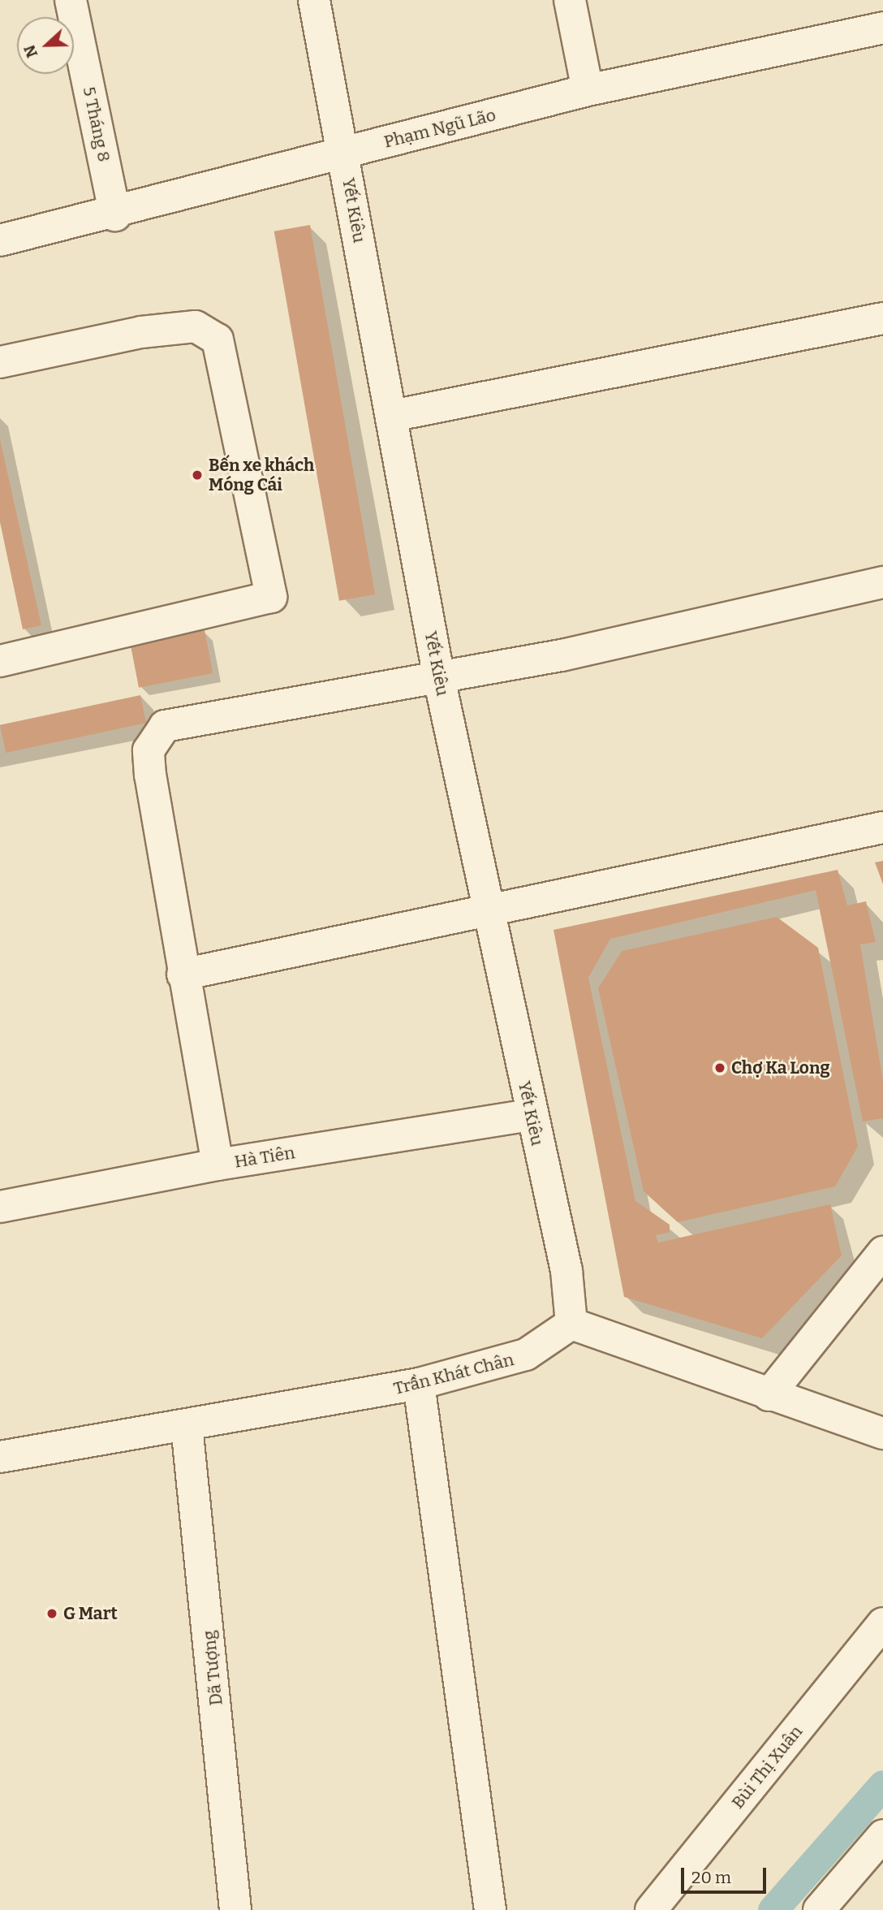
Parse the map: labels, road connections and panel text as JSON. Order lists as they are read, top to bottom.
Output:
{
  "streets": {
    "street": [
      "5 Tháng 8",
      "Phạm Ngũ Lão",
      "Yết Kiêu",
      "Hà Tiên",
      "Trần Khát Chân",
      "Dã Tượng",
      "Bùi Thị Xuân"
    ]
  },
  "crossings": [
    ["5 Tháng 8", "Phạm Ngũ Lão"],
    ["Phạm Ngũ Lão", "Yết Kiêu"],
    ["Yết Kiêu", "Hà Tiên"],
    ["Yết Kiêu", "Trần Khát Chân"],
    ["Trần Khát Chân", "Dã Tượng"]
  ],
  "places": ["Bến xe khách Móng Cái", "Chợ Ka Long", "G Mart"],
  "scale_bar": "20 m",
  "north": "left"
}
